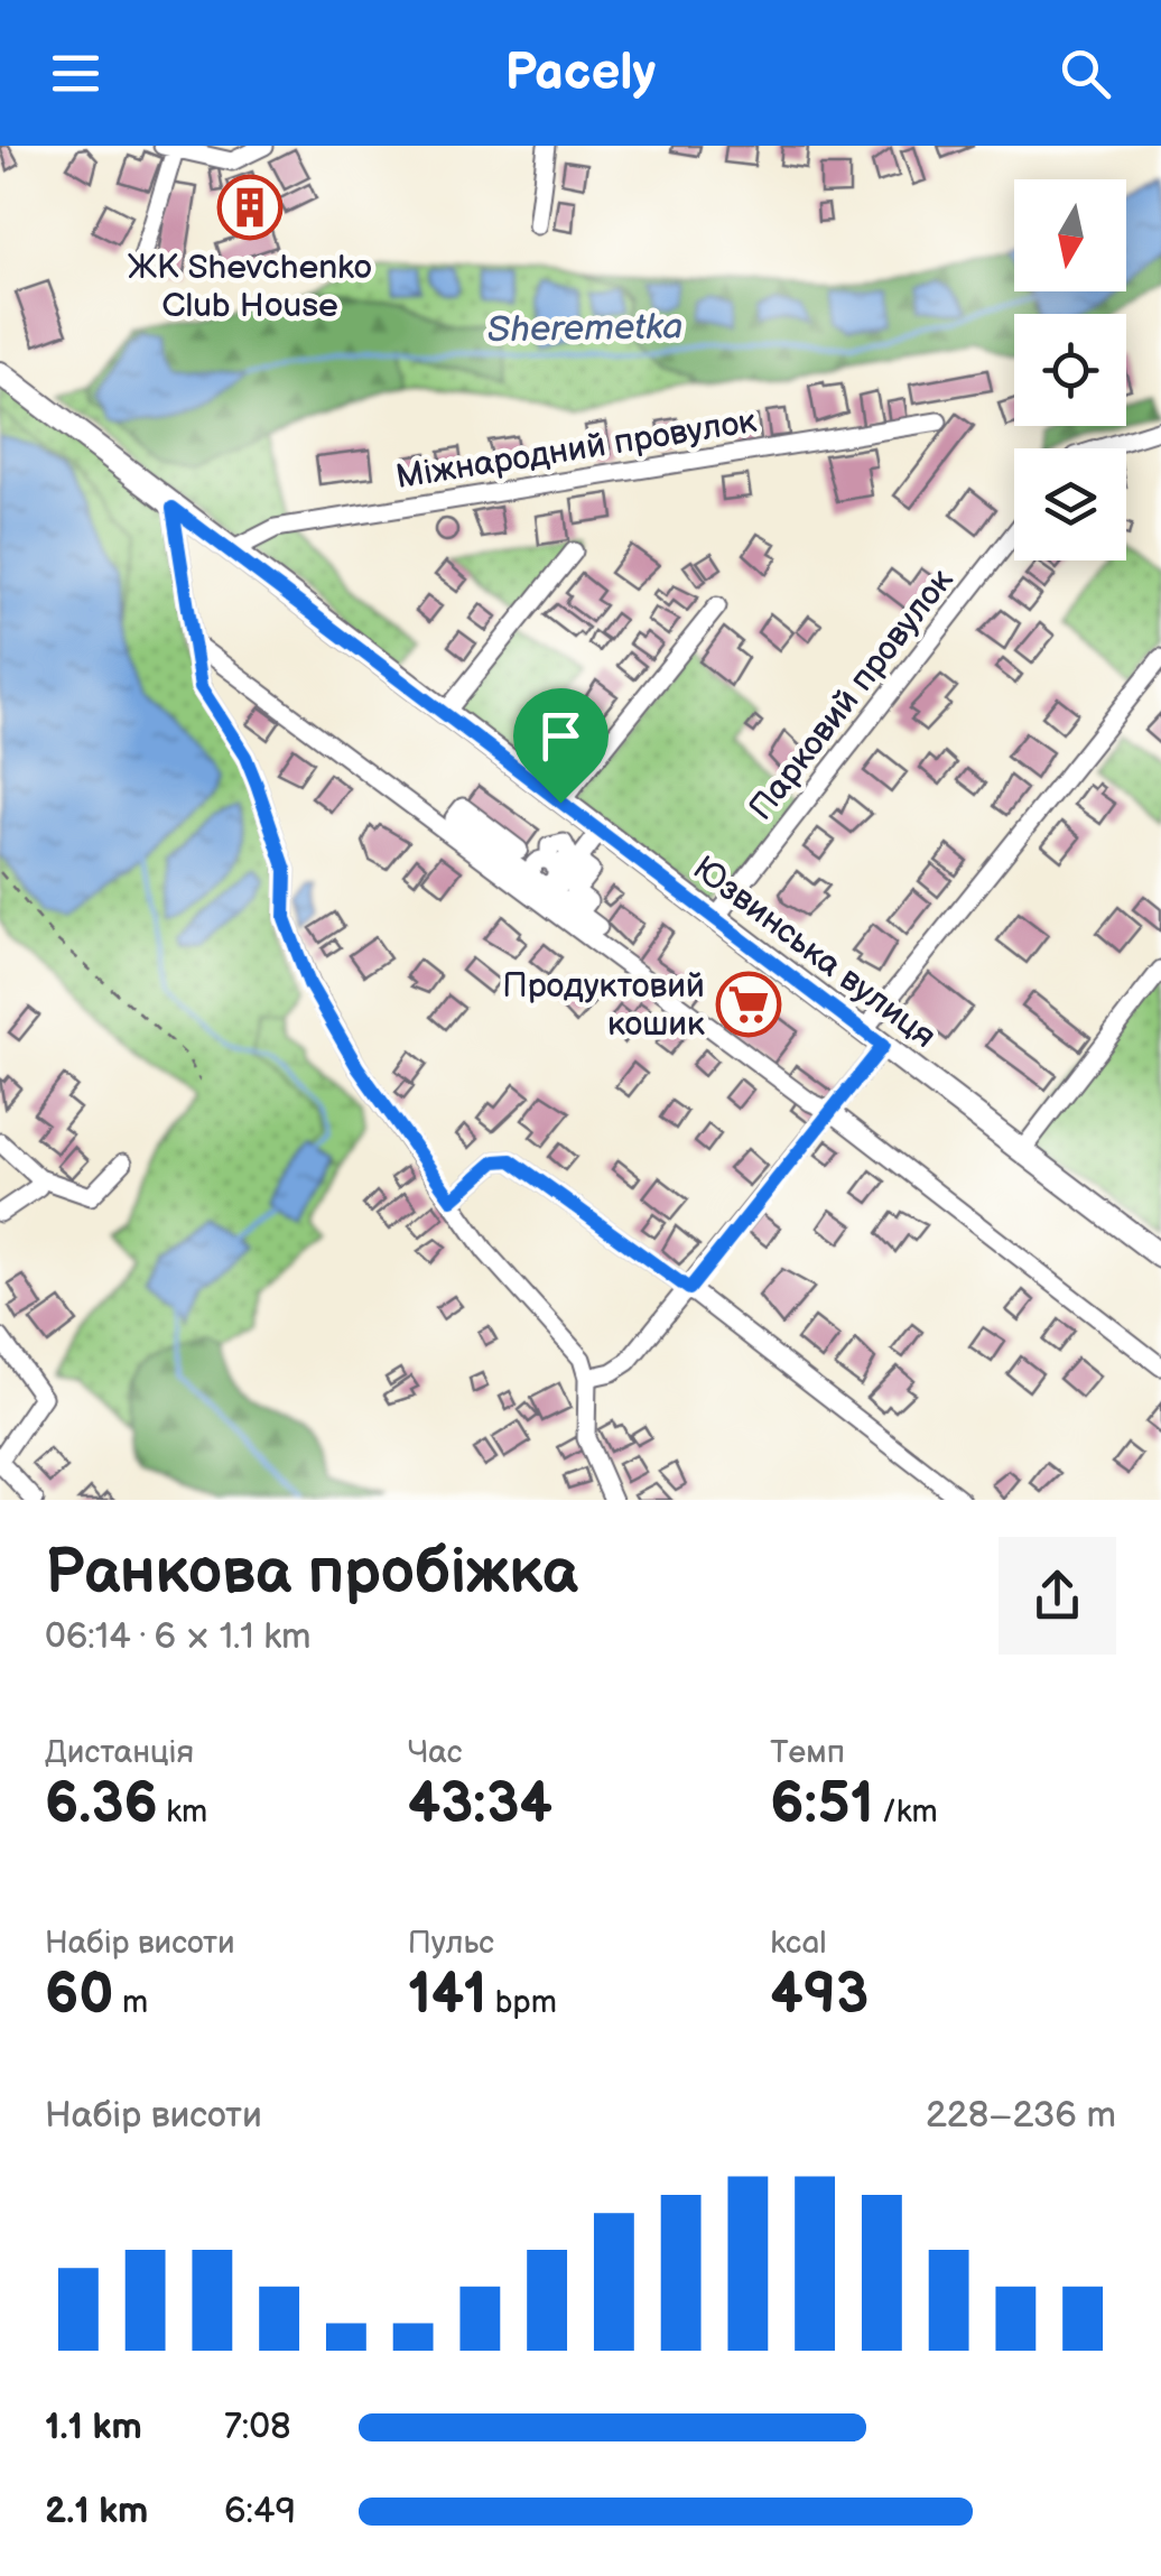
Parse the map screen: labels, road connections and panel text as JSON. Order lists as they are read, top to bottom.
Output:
{
  "streets": {
    "main road": ["Юзвинська вулиця"],
    "street": ["Міжнародний провулок", "Парковий провулок"]
  },
  "crossings": [
    ["Міжнародний провулок", "Юзвинська вулиця"],
    ["Парковий провулок", "Юзвинська вулиця"]
  ],
  "water": ["Sheremetka"],
  "places": {
    "building": ["ЖК Shevchenko Club House"],
    "supermarket": ["Продуктовий кошик"]
  },
  "north": "bottom",
  "page": {
    "header": "Pacely",
    "heading": ["Ранкова пробіжка", "06:14 · 6 × 1.1 km"],
    "stats": [
      ["Дистанція", "6.36 km"],
      ["Час", "43:34"],
      ["Темп", "6:51 /km"],
      ["Набір висоти", "60 m"],
      ["Пульс", "141 bpm"],
      ["kcal", "493"]
    ],
    "chart": ["Набір висоти", "228–236 m"],
    "list": [
      {
        "name": "1.1 km",
        "note": "7:08"
      },
      {
        "name": "2.1 km",
        "note": "6:49"
      }
    ]
  }
}
